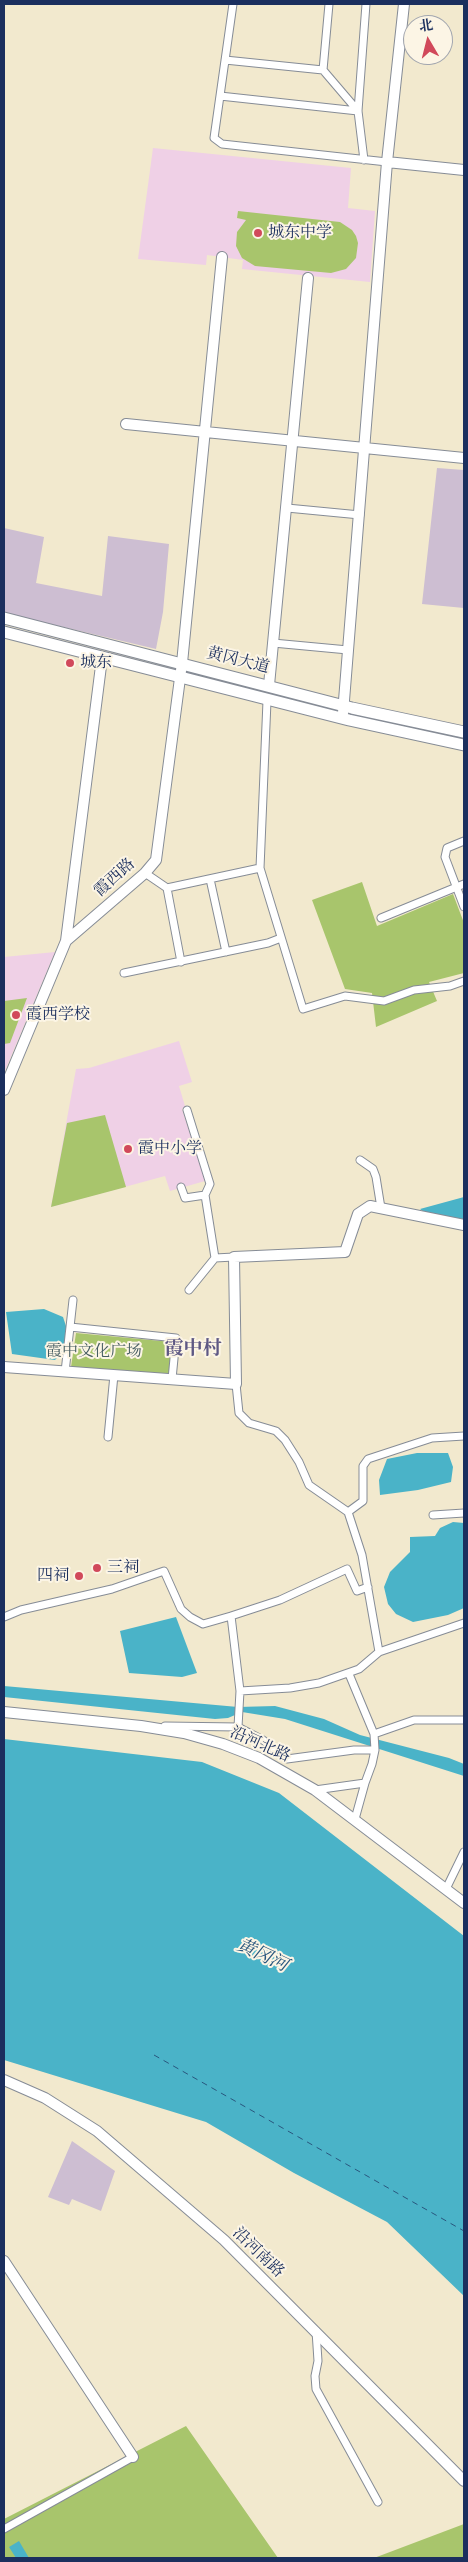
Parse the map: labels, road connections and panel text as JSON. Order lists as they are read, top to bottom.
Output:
{
  "streets": {
    "main road": ["黄冈大道"],
    "street": ["霞西路", "沿河北路", "沿河南路"]
  },
  "districts": ["霞中村"],
  "water": ["黄冈河"],
  "parks": ["霞中文化广场"],
  "places": [
    "城东中学",
    "城东",
    "霞西学校",
    "霞中小学",
    "三祠",
    "四祠"
  ],
  "north": "top"
}
